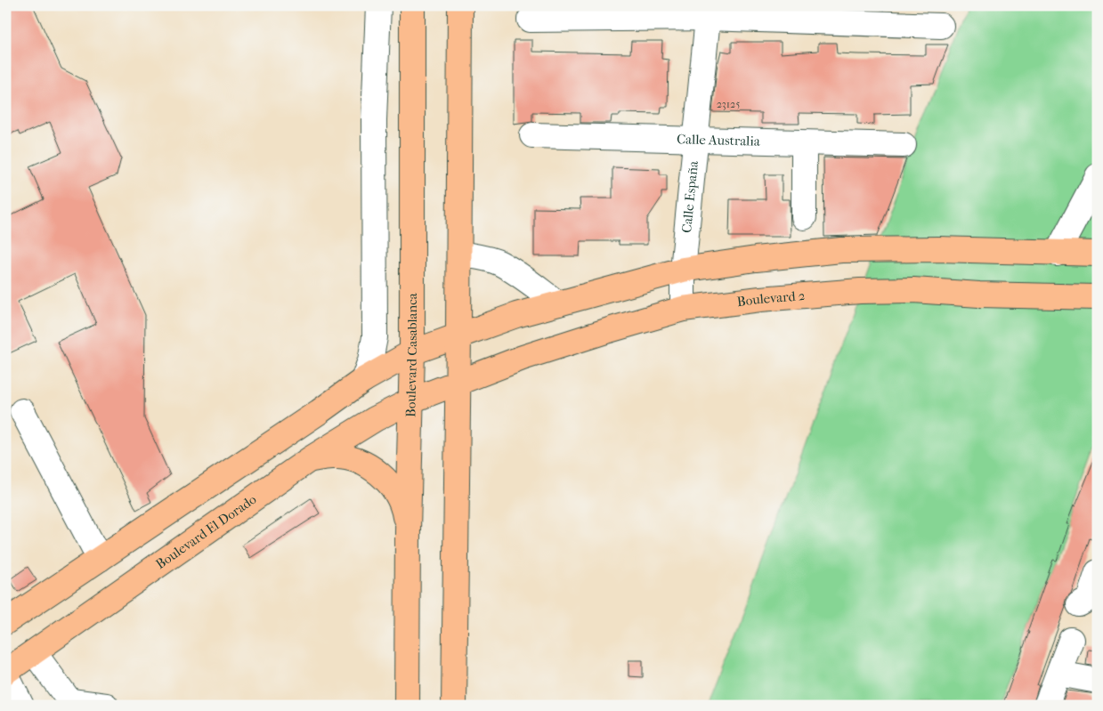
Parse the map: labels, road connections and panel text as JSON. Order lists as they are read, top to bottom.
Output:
{
  "streets": {
    "main road": ["Boulevard 2", "Boulevard Casablanca", "Boulevard El Dorado"],
    "street": ["Calle Australia", "Calle España"]
  },
  "crossings": [
    ["Calle Australia", "Calle España"],
    ["Calle España", "Boulevard 2"],
    ["Boulevard 2", "Boulevard Casablanca"],
    ["Boulevard 2", "Boulevard El Dorado"],
    ["Boulevard Casablanca", "Boulevard El Dorado"]
  ],
  "house_numbers": ["23125"]
}
